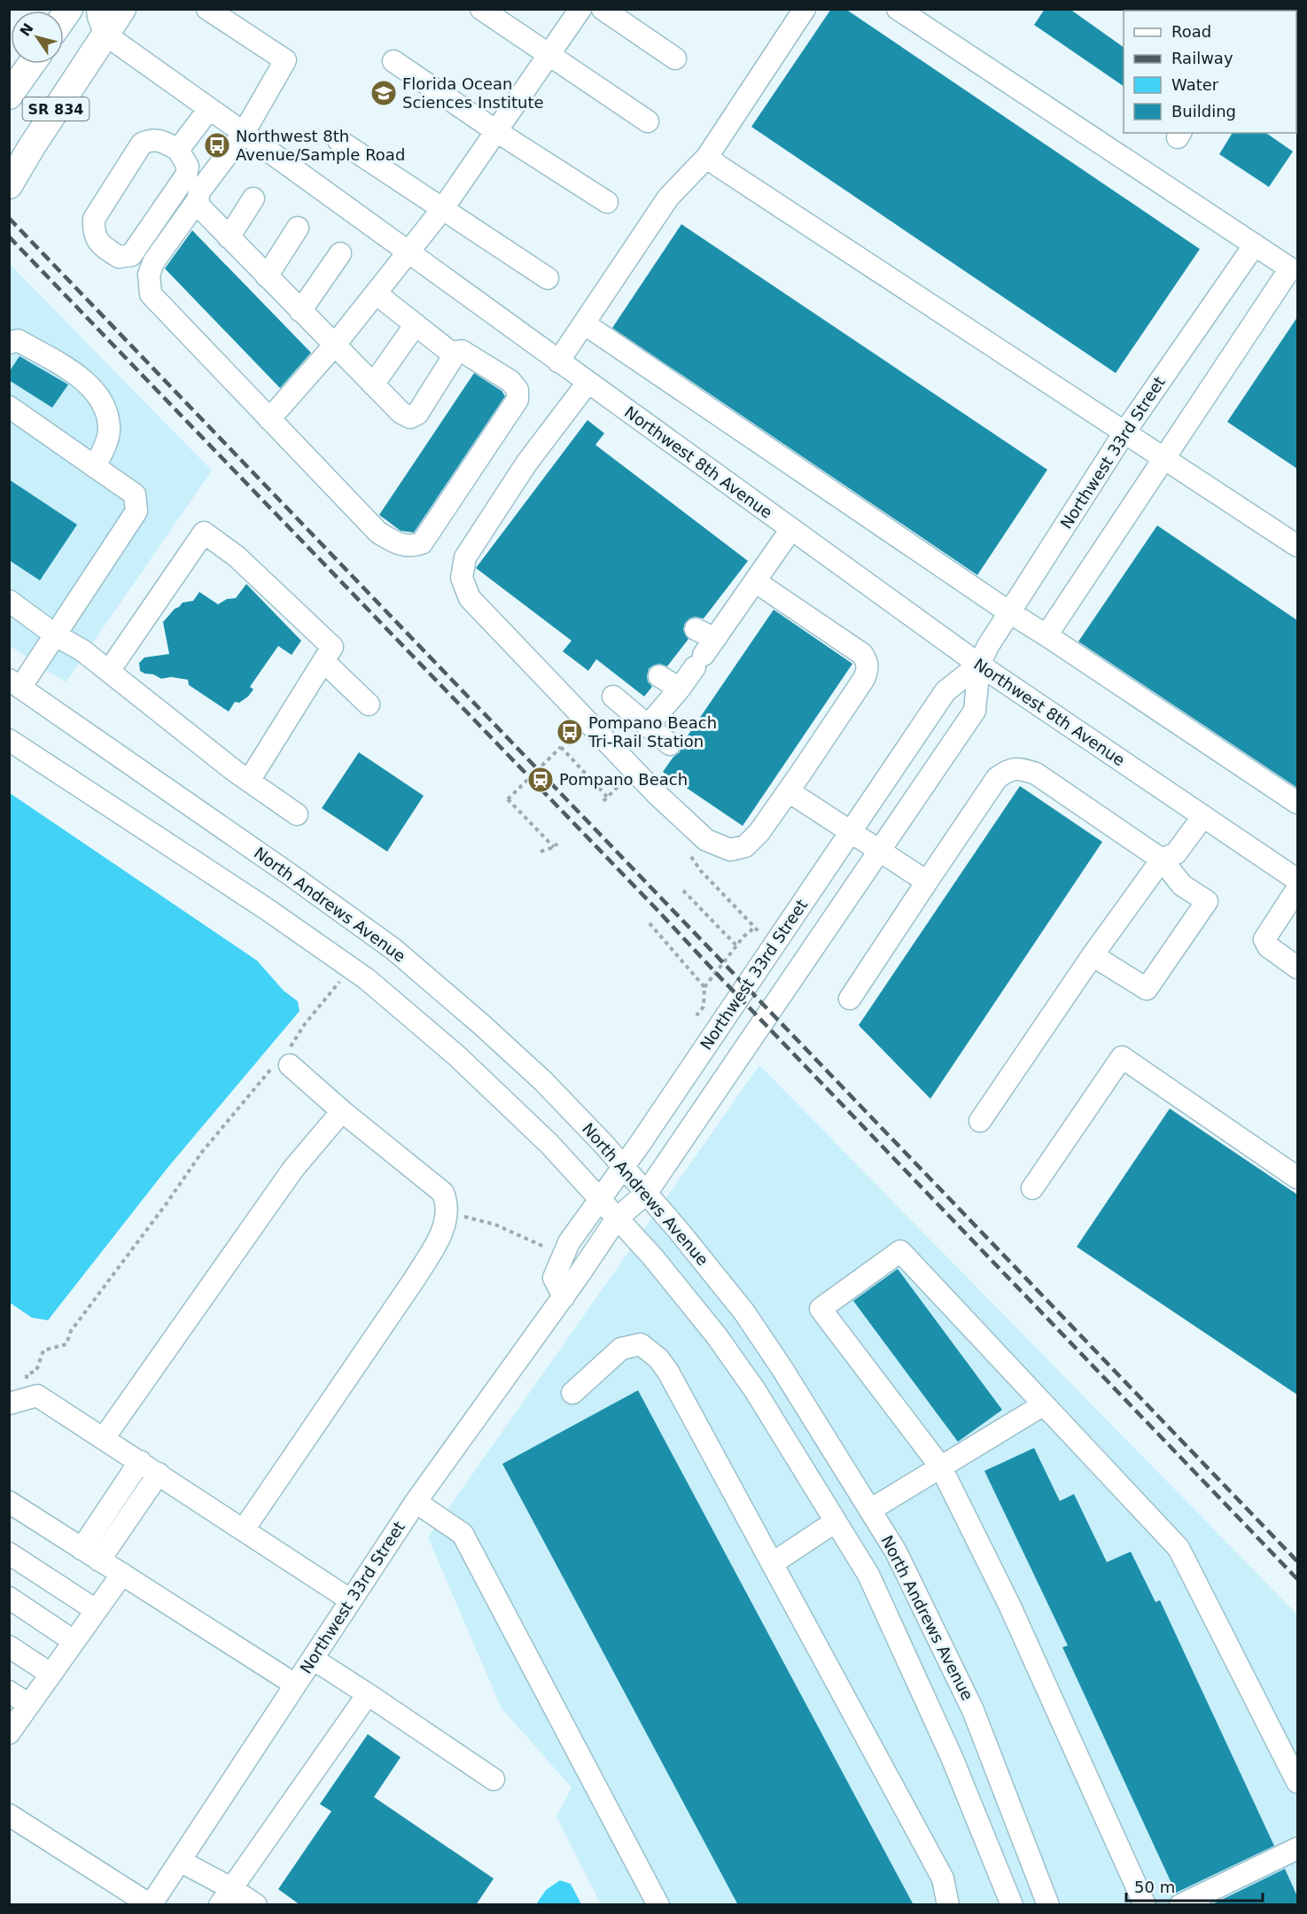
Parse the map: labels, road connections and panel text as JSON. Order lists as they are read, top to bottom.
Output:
{
  "streets": {
    "main road": ["SR 834"],
    "street": ["Northwest 33rd Street", "Northwest 8th Avenue", "North Andrews Avenue"]
  },
  "crossings": [
    ["SR 834", "Northwest 8th Avenue"],
    ["Northwest 33rd Street", "Northwest 8th Avenue"],
    ["Northwest 33rd Street", "North Andrews Avenue"]
  ],
  "places": {
    "school or university": ["Florida Ocean Sciences Institute"],
    "bus stop": ["Northwest 8th Avenue/Sample Road", "Pompano Beach Tri-Rail Station"],
    "station": ["Pompano Beach"]
  },
  "legend": [
    "Road",
    "Railway",
    "Water",
    "Building"
  ],
  "scale_bar": "50 m",
  "north": "top left"
}
